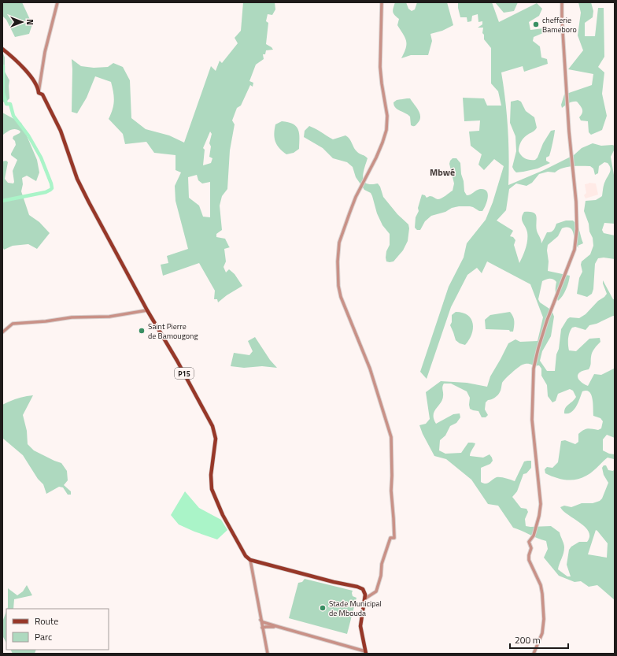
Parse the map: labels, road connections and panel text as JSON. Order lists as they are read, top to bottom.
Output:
{
  "streets": {
    "main road": ["P15"]
  },
  "districts": ["Mbwé"],
  "places": ["chefferie Bameboro", "Saint Pierre de Bamougong", "Stade Municipal de Mbouda"],
  "legend": ["Route", "Parc"],
  "scale_bar": "200 m",
  "north": "right"
}
